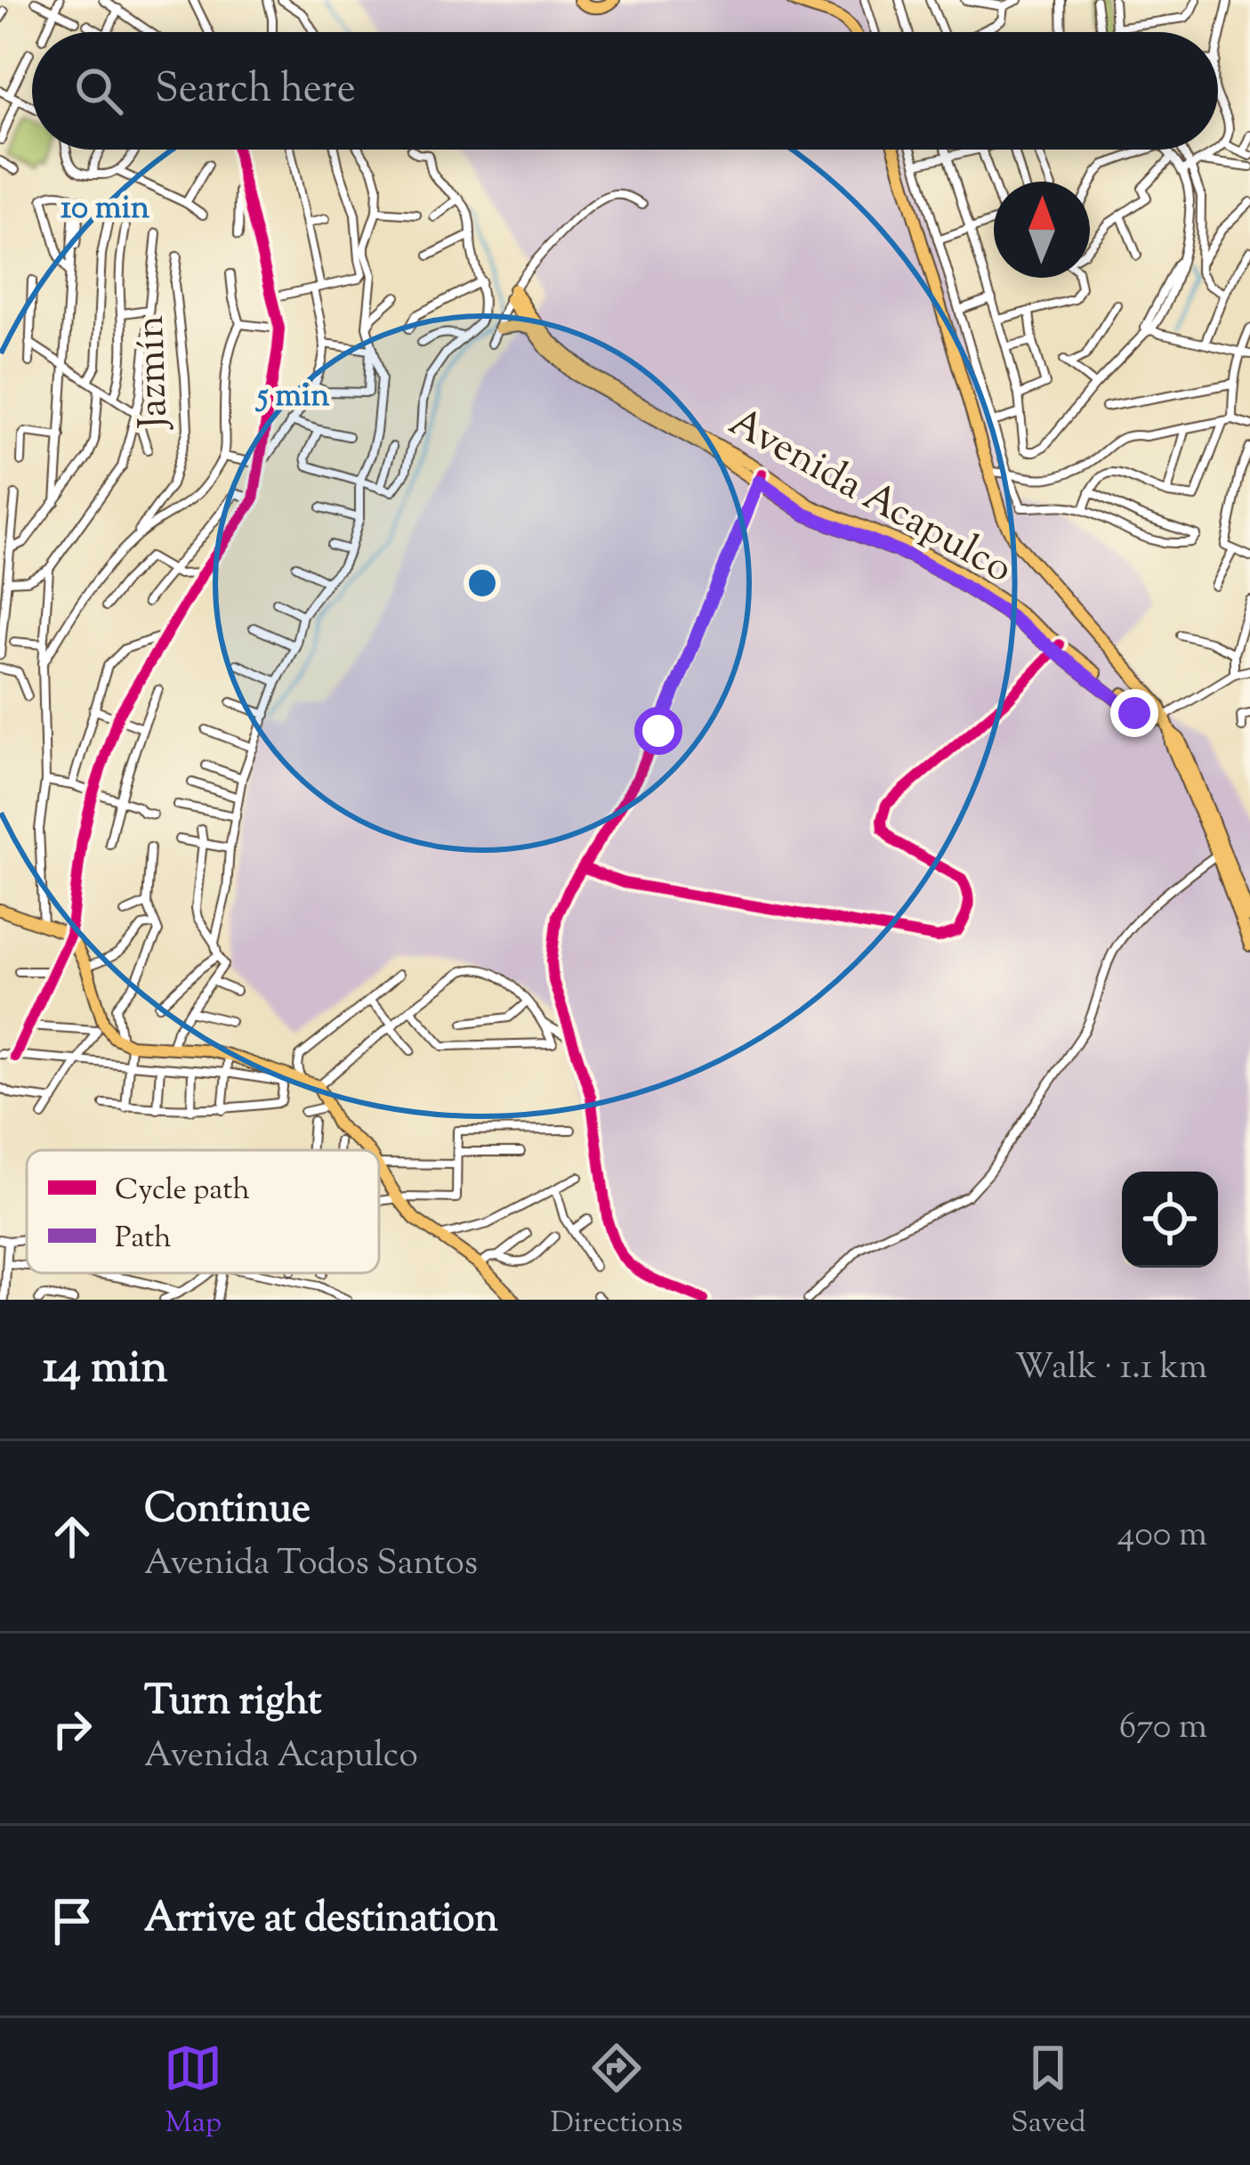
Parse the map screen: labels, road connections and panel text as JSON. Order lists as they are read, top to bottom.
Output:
{
  "streets": {
    "main road": ["Avenida Acapulco"],
    "street": ["Jazmín"]
  },
  "legend": ["Cycle path", "Path"],
  "north": "top",
  "page": {
    "search": "Search here",
    "heading": ["14 min", "Walk · 1.1 km"],
    "list": [
      ["Continue", "Avenida Todos Santos", "400 m"],
      ["Turn right", "Avenida Acapulco", "670 m"],
      "Arrive at destination"
    ],
    "nav": ["Map", "Directions", "Saved"]
  },
  "rings": ["10 min", "5 min"]
}
